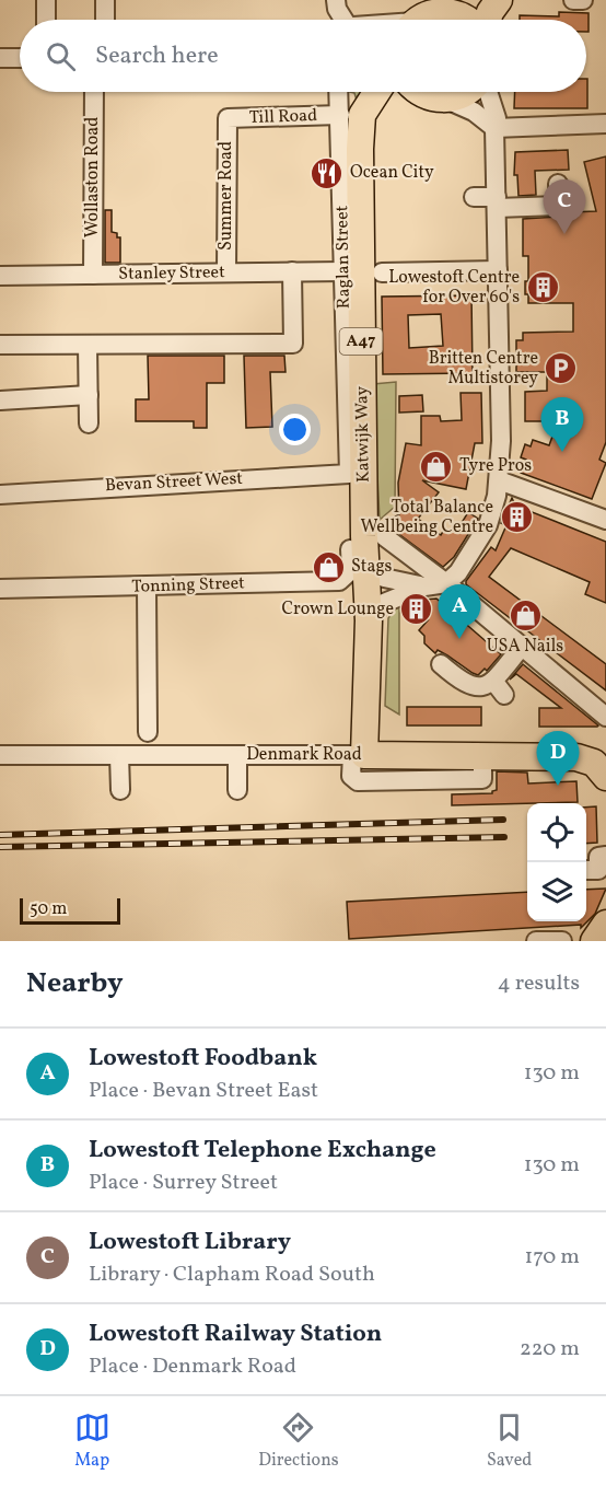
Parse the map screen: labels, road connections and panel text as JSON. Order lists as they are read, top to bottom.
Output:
{
  "streets": {
    "highway": ["A47", "Katwijk Way", "Denmark Road"],
    "street": [
      "Till Road",
      "Wollaston Road",
      "Summer Road",
      "Raglan Street",
      "Stanley Street",
      "Bevan Street West",
      "Tonning Street"
    ]
  },
  "crossings": [
    ["Till Road", "Summer Road"],
    ["Till Road", "Raglan Street"],
    ["Till Road", "Katwijk Way"],
    ["Wollaston Road", "Stanley Street"],
    ["Summer Road", "Stanley Street"],
    ["Raglan Street", "Stanley Street"],
    ["Raglan Street", "Katwijk Way"],
    ["Raglan Street", "Bevan Street West"],
    ["Katwijk Way", "Tonning Street"],
    ["Katwijk Way", "Denmark Road"]
  ],
  "places": {
    "restaurant": ["Ocean City"],
    "building": ["Lowestoft Centre for Over 60's", "Total Balance Wellbeing Centre", "Crown Lounge"],
    "parking": ["Britten Centre Multistorey"],
    "shop": ["Tyre Pros", "Stags", "USA Nails"]
  },
  "scale_bar": "50 m",
  "page": {
    "search": "Search here",
    "pins": [
      "C",
      "B",
      "A",
      "D"
    ],
    "scale": "50 m",
    "heading": ["Nearby", "4 results"],
    "list": [
      {
        "mark": "A",
        "name": "Lowestoft Foodbank",
        "note": "Place · Bevan Street East",
        "value": "130 m"
      },
      {
        "mark": "B",
        "name": "Lowestoft Telephone Exchange",
        "note": "Place · Surrey Street",
        "value": "130 m"
      },
      {
        "mark": "C",
        "name": "Lowestoft Library",
        "note": "Library · Clapham Road South",
        "value": "170 m"
      },
      {
        "mark": "D",
        "name": "Lowestoft Railway Station",
        "note": "Place · Denmark Road",
        "value": "220 m"
      }
    ],
    "nav": ["Map", "Directions", "Saved"]
  }
}
